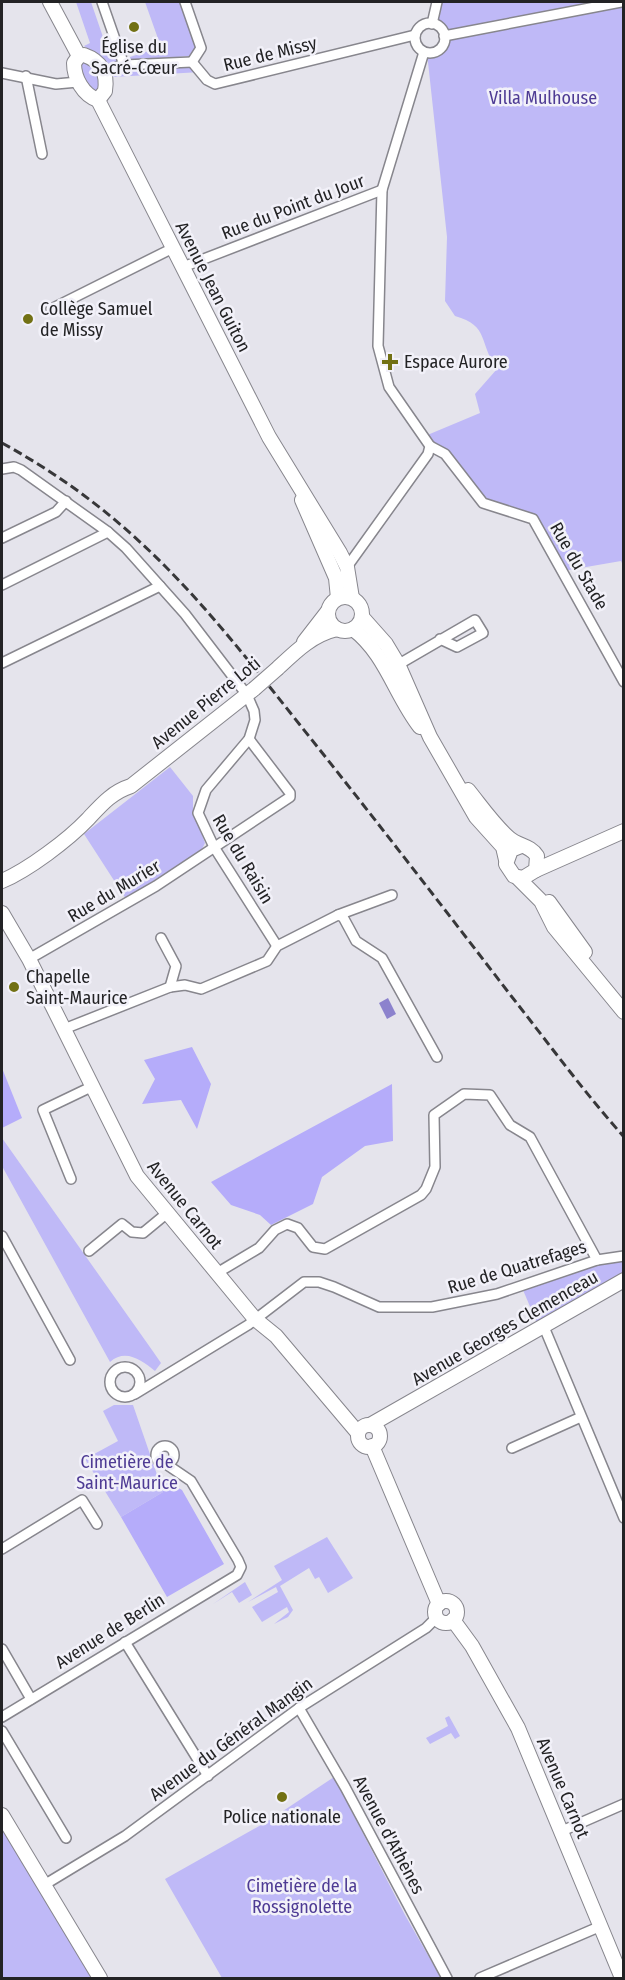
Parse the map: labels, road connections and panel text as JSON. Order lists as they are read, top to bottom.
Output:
{
  "streets": {
    "main road": [
      "Avenue Jean Guiton",
      "Avenue Pierre Loti",
      "Avenue Carnot",
      "Avenue Georges Clemenceau"
    ],
    "street": [
      "Rue de Missy",
      "Rue du Point du Jour",
      "Rue du Stade",
      "Rue du Raisin",
      "Rue du Murier",
      "Rue de Quatrefages",
      "Avenue de Berlin",
      "Avenue du Général Mangin",
      "Avenue d'Athènes"
    ]
  },
  "crossings": [
    ["Rue de Missy", "Rue du Stade"],
    ["Rue du Point du Jour", "Avenue Jean Guiton"],
    ["Rue du Point du Jour", "Rue du Stade"],
    ["Avenue Jean Guiton", "Avenue Pierre Loti"],
    ["Avenue Pierre Loti", "Rue du Raisin"],
    ["Rue du Raisin", "Rue du Murier"],
    ["Rue du Murier", "Avenue Carnot"],
    ["Avenue Carnot", "Rue de Quatrefages"],
    ["Avenue Carnot", "Avenue Georges Clemenceau"],
    ["Avenue Carnot", "Avenue du Général Mangin"],
    ["Avenue du Général Mangin", "Avenue d'Athènes"]
  ],
  "parks": ["Villa Mulhouse", "Cimetière de Saint-Maurice", "Cimetière de la Rossignolette"],
  "places": {
    "other": [
      "Église du Sacré-Cœur",
      "Collège Samuel de Missy",
      "Chapelle Saint-Maurice",
      "Police nationale"
    ],
    "health": ["Espace Aurore"]
  }
}
